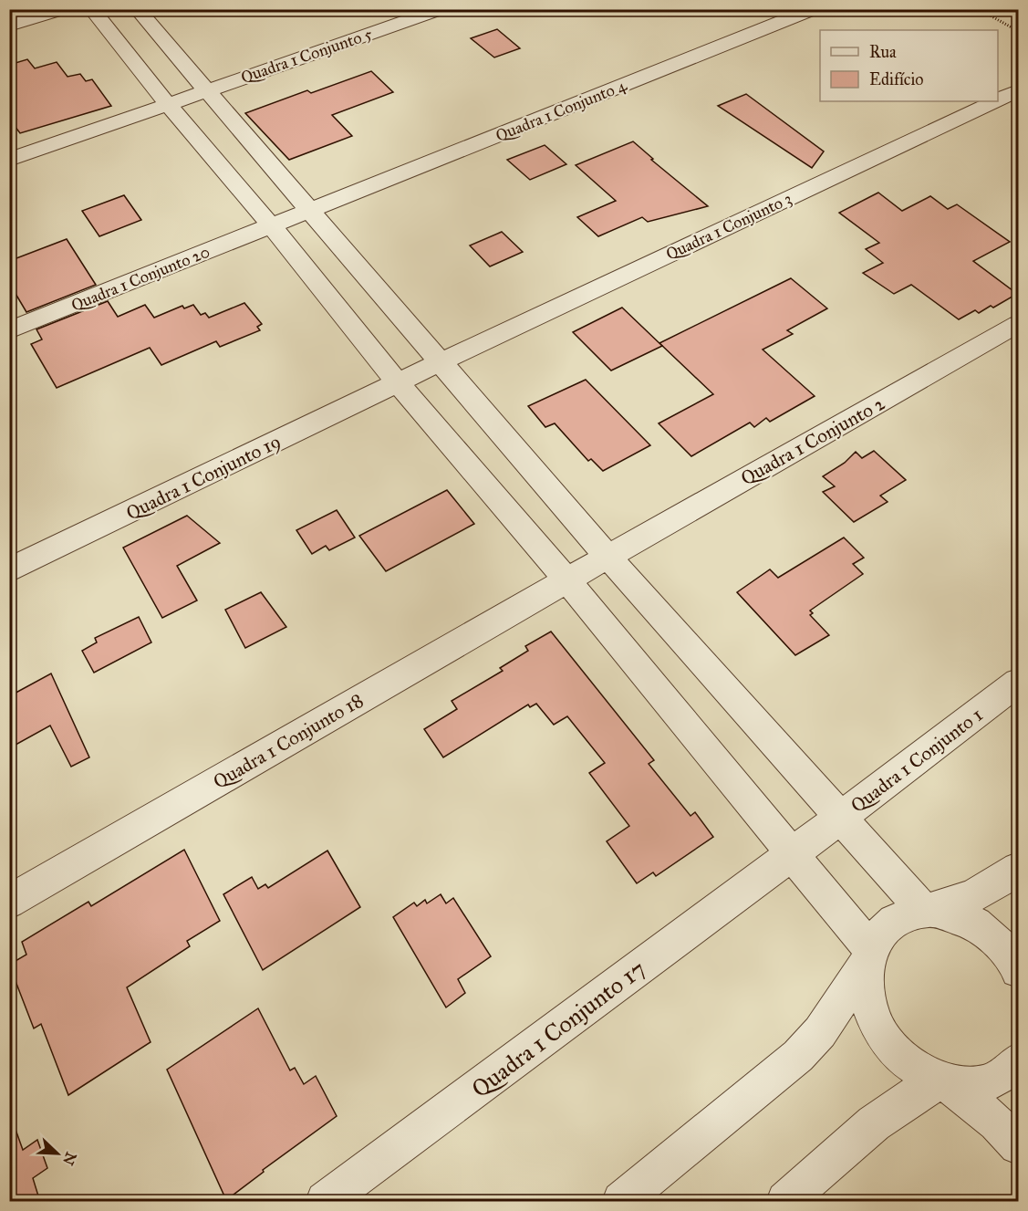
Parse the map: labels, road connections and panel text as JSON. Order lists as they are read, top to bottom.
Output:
{
  "streets": {
    "street": [
      "Quadra 1 Conjunto 5",
      "Quadra 1 Conjunto 4",
      "Quadra 1 Conjunto 3",
      "Quadra 1 Conjunto 20",
      "Quadra 1 Conjunto 2",
      "Quadra 1 Conjunto 19",
      "Quadra 1 Conjunto 18",
      "Quadra 1 Conjunto 1",
      "Quadra 1 Conjunto 17"
    ]
  },
  "crossings": [
    ["Quadra 1 Conjunto 4", "Quadra 1 Conjunto 20"],
    ["Quadra 1 Conjunto 3", "Quadra 1 Conjunto 19"],
    ["Quadra 1 Conjunto 2", "Quadra 1 Conjunto 18"],
    ["Quadra 1 Conjunto 1", "Quadra 1 Conjunto 17"]
  ],
  "legend": ["Rua", "Edifício"],
  "north": "bottom right"
}
